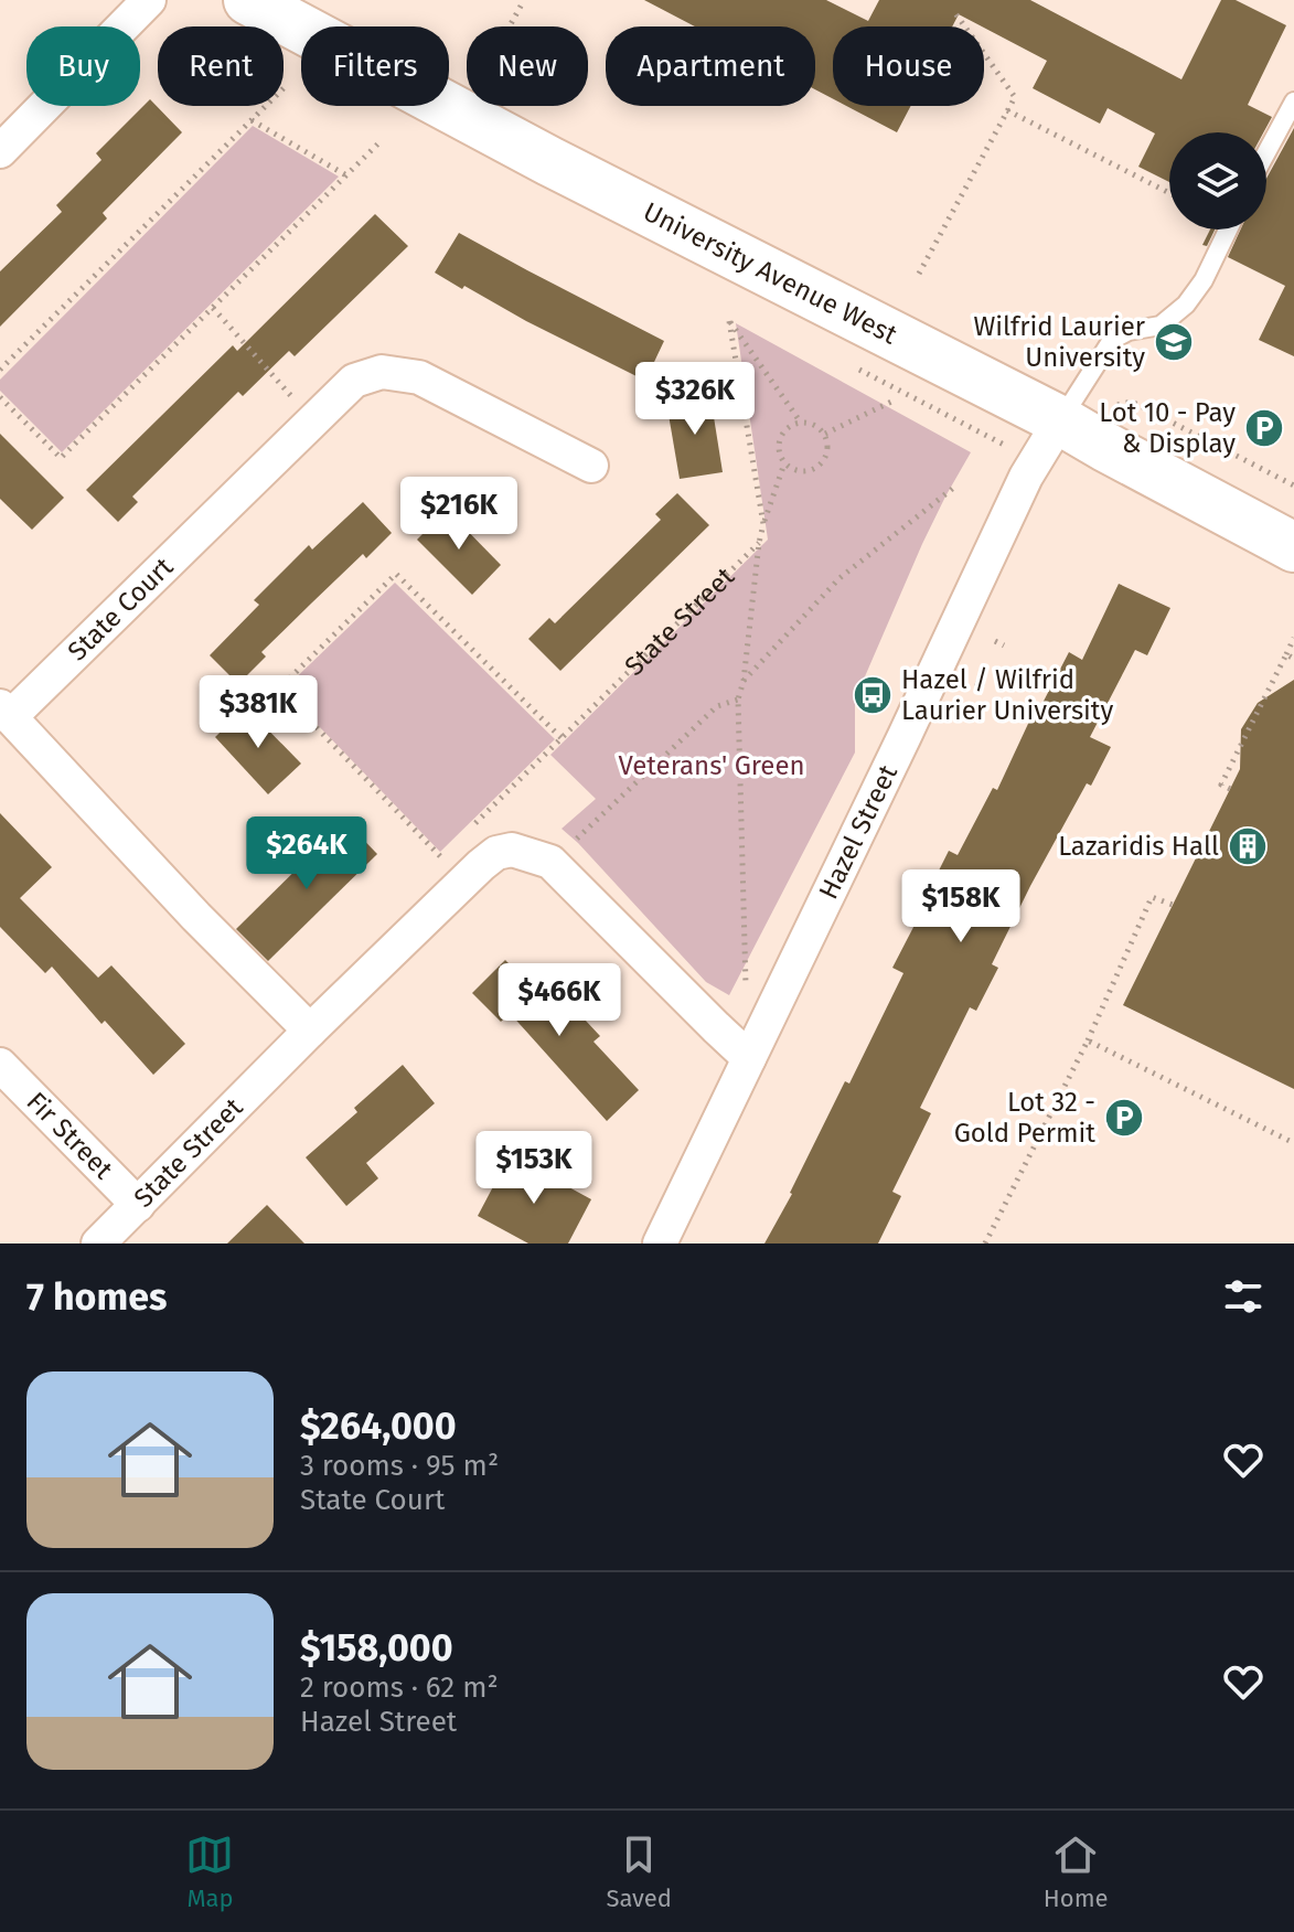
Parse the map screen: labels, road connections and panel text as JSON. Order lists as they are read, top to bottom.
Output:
{
  "streets": {
    "main road": ["University Avenue West"],
    "street": [
      "State Court",
      "State Street",
      "Hazel Street",
      "Fir Street"
    ]
  },
  "crossings": [
    ["University Avenue West", "Hazel Street"],
    ["State Court", "State Street"],
    ["State Street", "Hazel Street"],
    ["State Street", "Fir Street"]
  ],
  "parks": ["Veterans' Green"],
  "places": {
    "school or university": ["Wilfrid Laurier University"],
    "parking": ["Lot 10 - Pay & Display", "Lot 32 - Gold Permit"],
    "bus stop": ["Hazel / Wilfrid Laurier University"],
    "building": ["Lazaridis Hall"]
  },
  "page": {
    "chip": [
      "Buy",
      "Rent",
      "Filters",
      "New",
      "Apartment",
      "House"
    ],
    "price": [
      "$326K",
      "$216K",
      "$381K",
      "$264K",
      "$158K",
      "$466K",
      "$153K"
    ],
    "heading": "7 homes",
    "list": [
      {
        "name": "$264,000",
        "note": "3 rooms · 95 m² · State Court"
      },
      {
        "name": "$158,000",
        "note": "2 rooms · 62 m² · Hazel Street"
      }
    ],
    "tabs": ["Map", "Saved", "Home"]
  }
}
